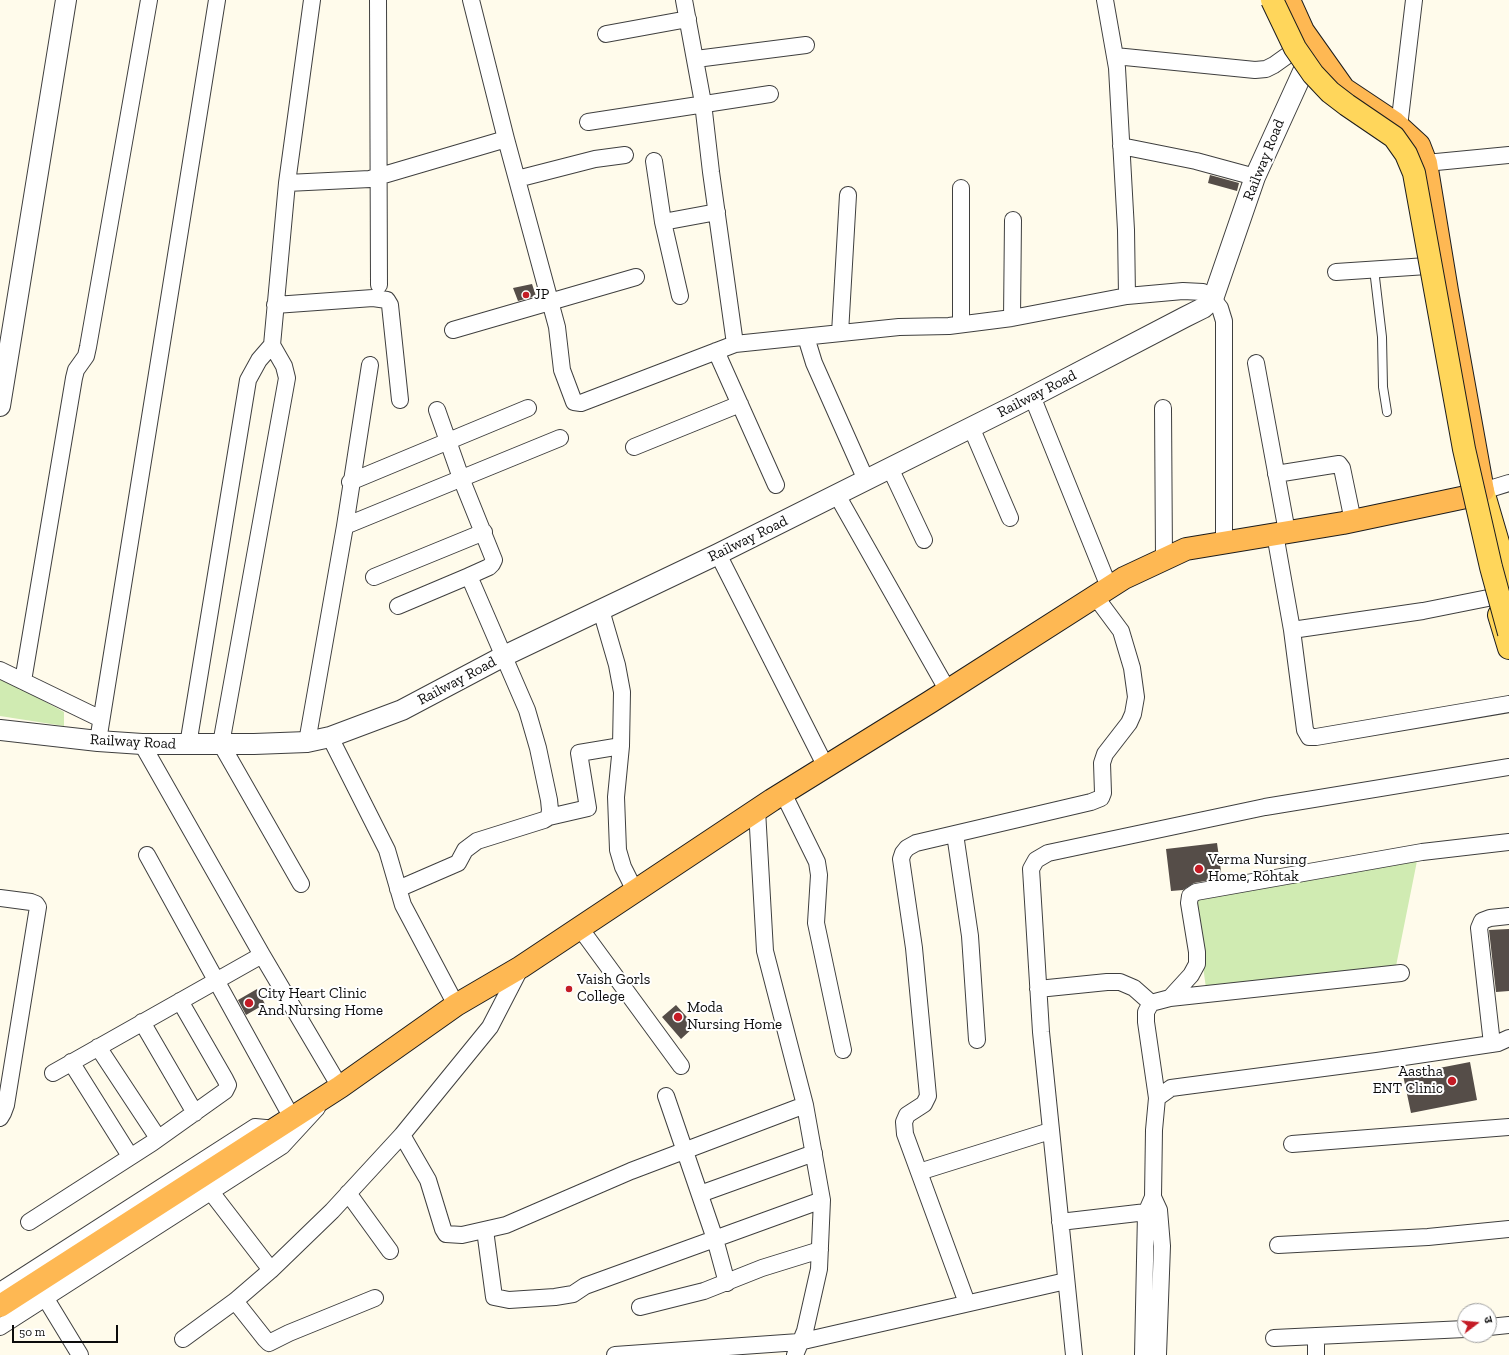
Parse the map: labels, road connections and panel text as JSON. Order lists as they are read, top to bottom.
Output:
{
  "streets": {
    "street": ["Railway Road"]
  },
  "places": [
    "JP",
    "Verma Nursing Home, Rohtak",
    "Vaish Gorls College",
    "City Heart Clinic And Nursing Home",
    "Moda Nursing Home",
    "Aastha ENT Clinic"
  ],
  "scale_bar": "50 m",
  "north": "right"
}
